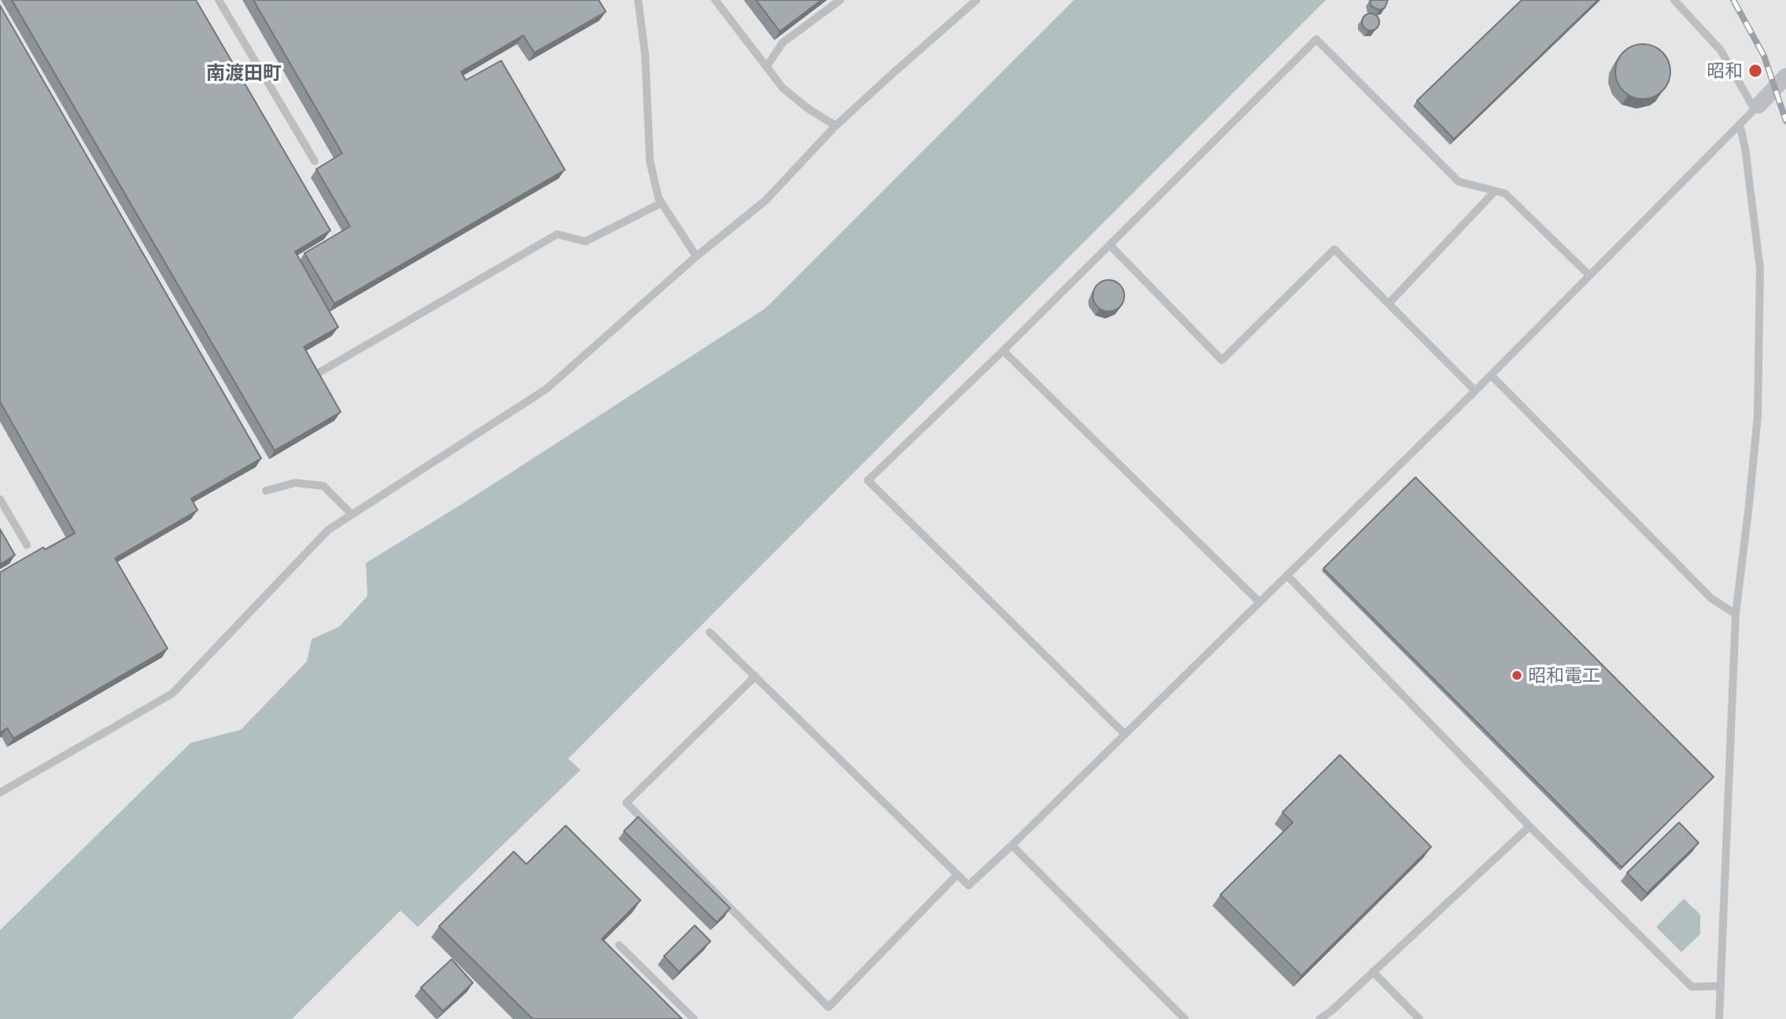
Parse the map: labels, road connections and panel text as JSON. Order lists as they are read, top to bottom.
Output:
{
  "districts": ["南渡田町"],
  "places": ["昭和", "昭和電工"]
}
